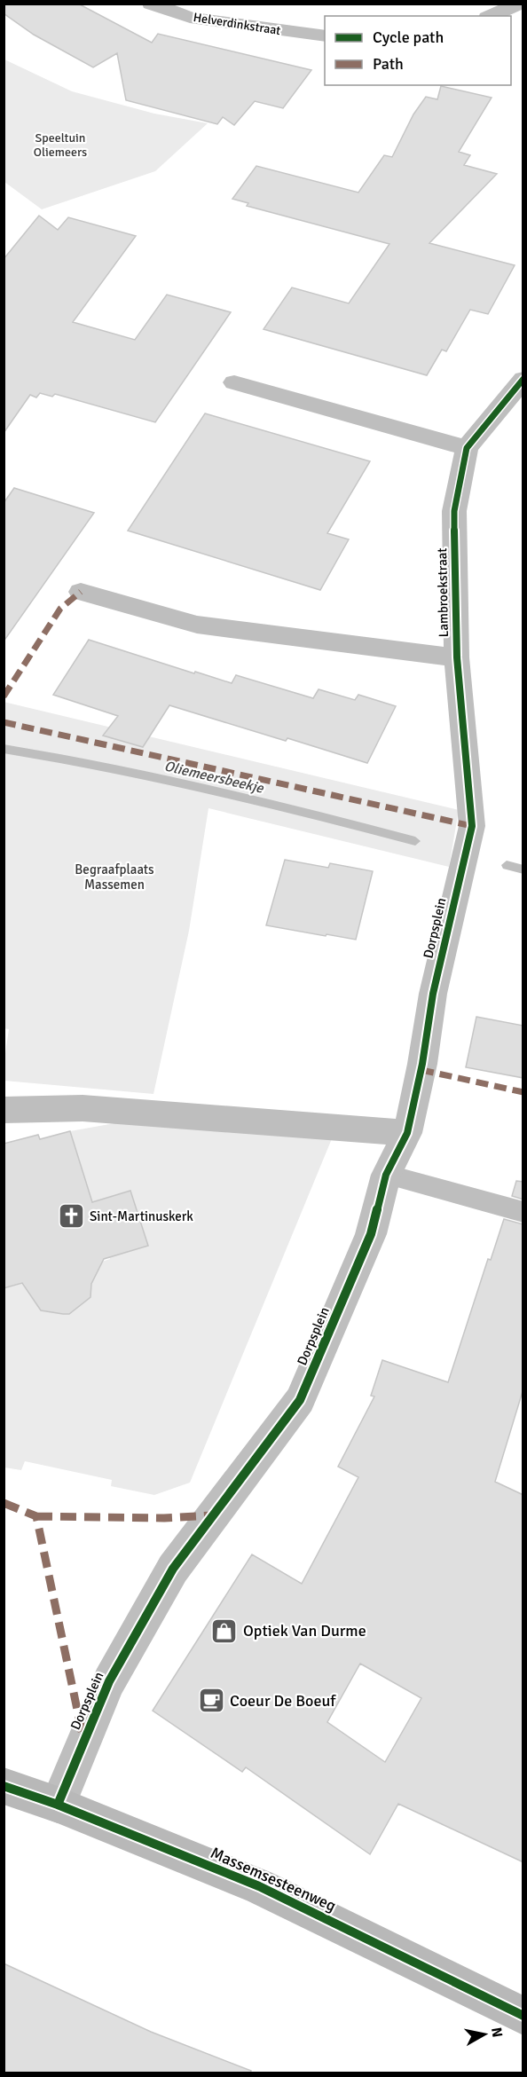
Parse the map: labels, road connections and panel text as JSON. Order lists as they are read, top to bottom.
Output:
{
  "streets": {
    "main road": ["Massemsesteenweg"],
    "street": ["Helverdinkstraat", "Lambroekstraat", "Dorpsplein"]
  },
  "crossings": [
    ["Lambroekstraat", "Dorpsplein"],
    ["Dorpsplein", "Massemsesteenweg"]
  ],
  "water": ["Oliemeersbeekje"],
  "parks": ["Speeltuin Oliemeers", "Begraafplaats Massemen"],
  "places": {
    "church": ["Sint-Martinuskerk"],
    "shop": ["Optiek Van Durme"],
    "cafe": ["Coeur De Boeuf"]
  },
  "legend": ["Cycle path", "Path"],
  "north": "right"
}
